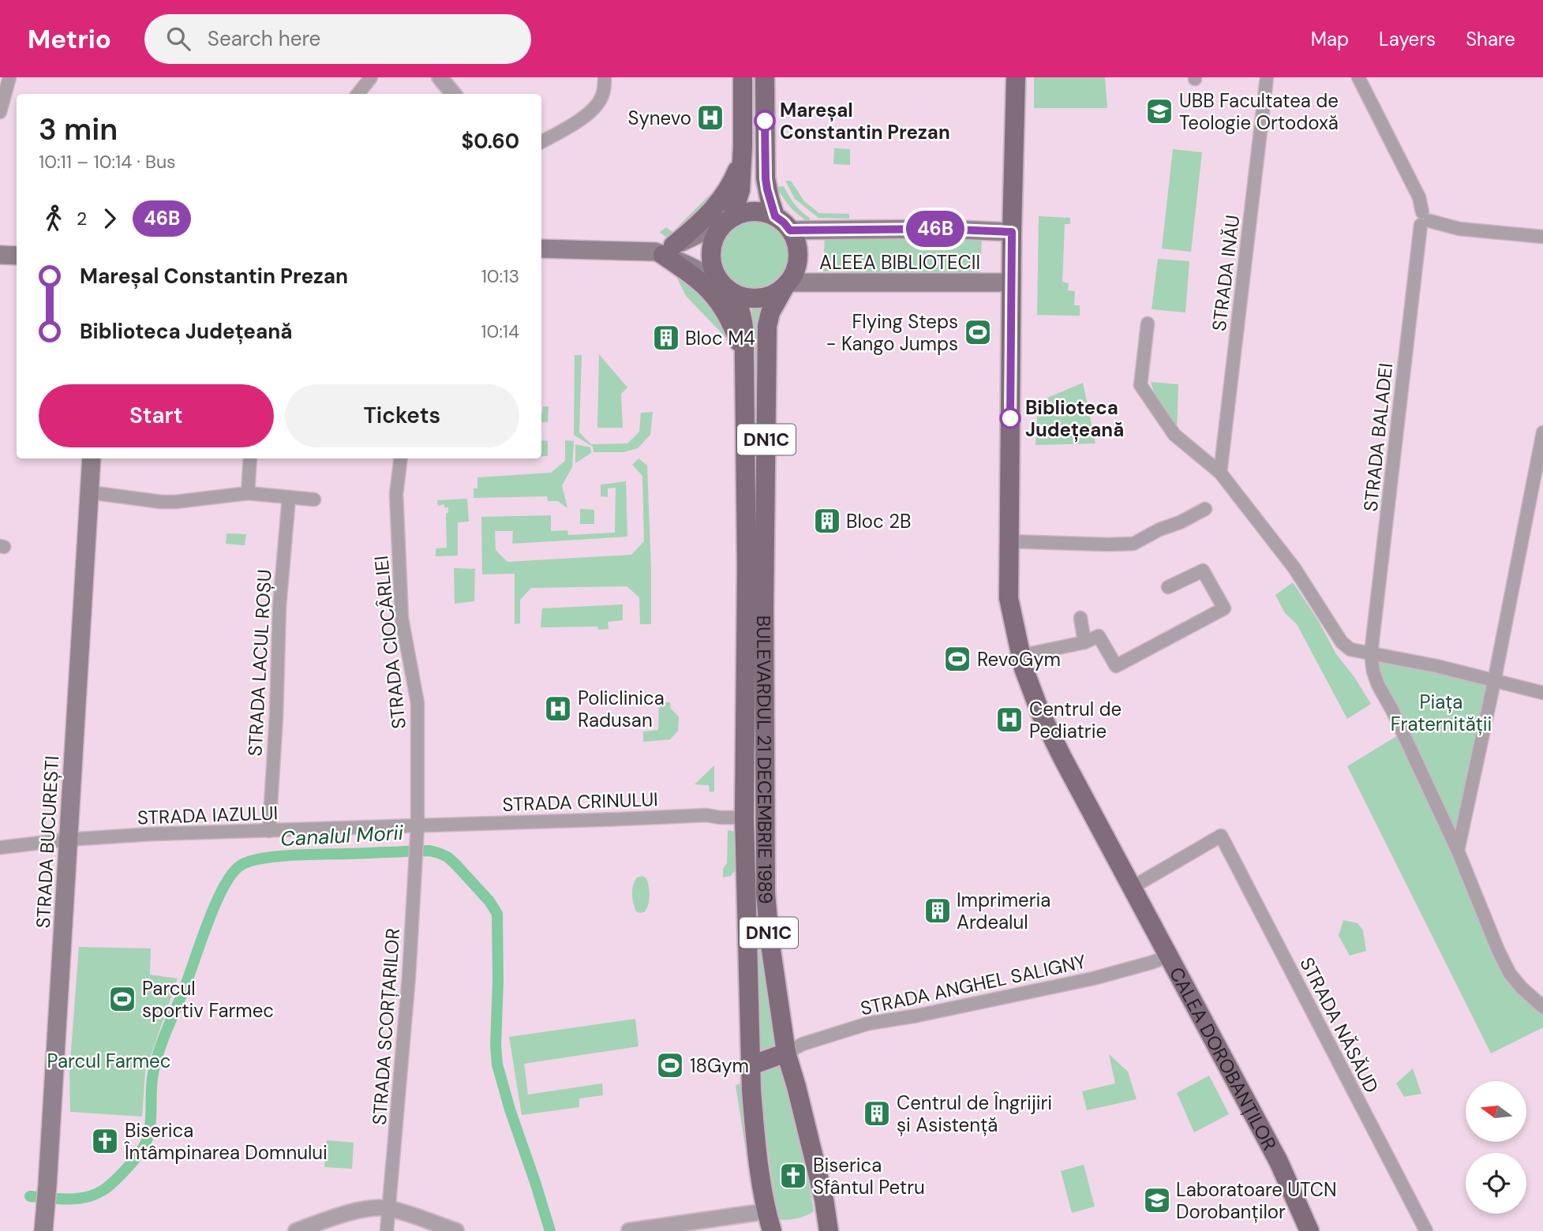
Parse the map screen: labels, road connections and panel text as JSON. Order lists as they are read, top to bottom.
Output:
{
  "streets": {
    "main road": [
      "ALEEA BIBLIOTECII",
      "DN1C",
      "BULEVARDUL 21 DECEMBRIE 1989",
      "STRADA BUCUREȘTI",
      "CALEA DOROBANȚILOR"
    ],
    "street": [
      "STRADA INĂU",
      "STRADA BALADEI",
      "STRADA CIOCÂRLIEI",
      "STRADA LACUL ROȘU",
      "STRADA CRINULUI",
      "STRADA IAZULUI",
      "STRADA ANGHEL SALIGNY",
      "STRADA NĂSĂUD",
      "STRADA SCORȚARILOR"
    ]
  },
  "crossings": [
    ["ALEEA BIBLIOTECII", "DN1C"],
    ["ALEEA BIBLIOTECII", "BULEVARDUL 21 DECEMBRIE 1989"],
    ["ALEEA BIBLIOTECII", "CALEA DOROBANȚILOR"],
    ["DN1C", "BULEVARDUL 21 DECEMBRIE 1989"],
    ["STRADA CIOCÂRLIEI", "STRADA CRINULUI"],
    ["STRADA CIOCÂRLIEI", "STRADA IAZULUI"],
    ["STRADA CIOCÂRLIEI", "STRADA SCORȚARILOR"],
    ["STRADA LACUL ROȘU", "STRADA IAZULUI"],
    ["BULEVARDUL 21 DECEMBRIE 1989", "STRADA CRINULUI"],
    ["BULEVARDUL 21 DECEMBRIE 1989", "STRADA ANGHEL SALIGNY"],
    ["STRADA CRINULUI", "STRADA IAZULUI"],
    ["STRADA CRINULUI", "STRADA SCORȚARILOR"],
    ["STRADA IAZULUI", "STRADA BUCUREȘTI"],
    ["STRADA IAZULUI", "STRADA SCORȚARILOR"],
    ["STRADA ANGHEL SALIGNY", "CALEA DOROBANȚILOR"],
    ["STRADA NĂSĂUD", "CALEA DOROBANȚILOR"]
  ],
  "water": ["Canalul Morii"],
  "parks": ["Piața Fraternității", "Parcul Farmec"],
  "places": {
    "school or university": ["UBB Facultatea de Teologie Ortodoxă", "Laboratoare UTCN Dorobanților"],
    "hospital": ["Synevo", "Policlinica Radusan", "Centrul de Pediatrie"],
    "other": ["Mareșal Constantin Prezan", "Biblioteca Județeană"],
    "sports": [
      "Flying Steps - Kango Jumps",
      "RevoGym",
      "Parcul sportiv Farmec",
      "18Gym"
    ],
    "building": [
      "Bloc M4",
      "Bloc 2B",
      "Imprimeria Ardealul",
      "Centrul de Îngrijiri și Asistență"
    ],
    "church": ["Biserica Întâmpinarea Domnului", "Biserica Sfântul Petru"]
  },
  "lines": ["bus line 46B"],
  "north": "left",
  "page": {
    "header": "Metrio",
    "search": "Search here",
    "nav": ["Map", "Layers", "Share"],
    "on_map": "46B",
    "heading": ["3 min", "10:11 – 10:14 · Bus", "$0.60"],
    "legs": ["2", "46B"],
    "list": [
      {
        "name": "Mareșal Constantin Prezan",
        "value": "10:13"
      },
      {
        "name": "Biblioteca Județeană",
        "value": "10:14"
      }
    ],
    "buttons": ["Start", "Tickets"]
  }
}
